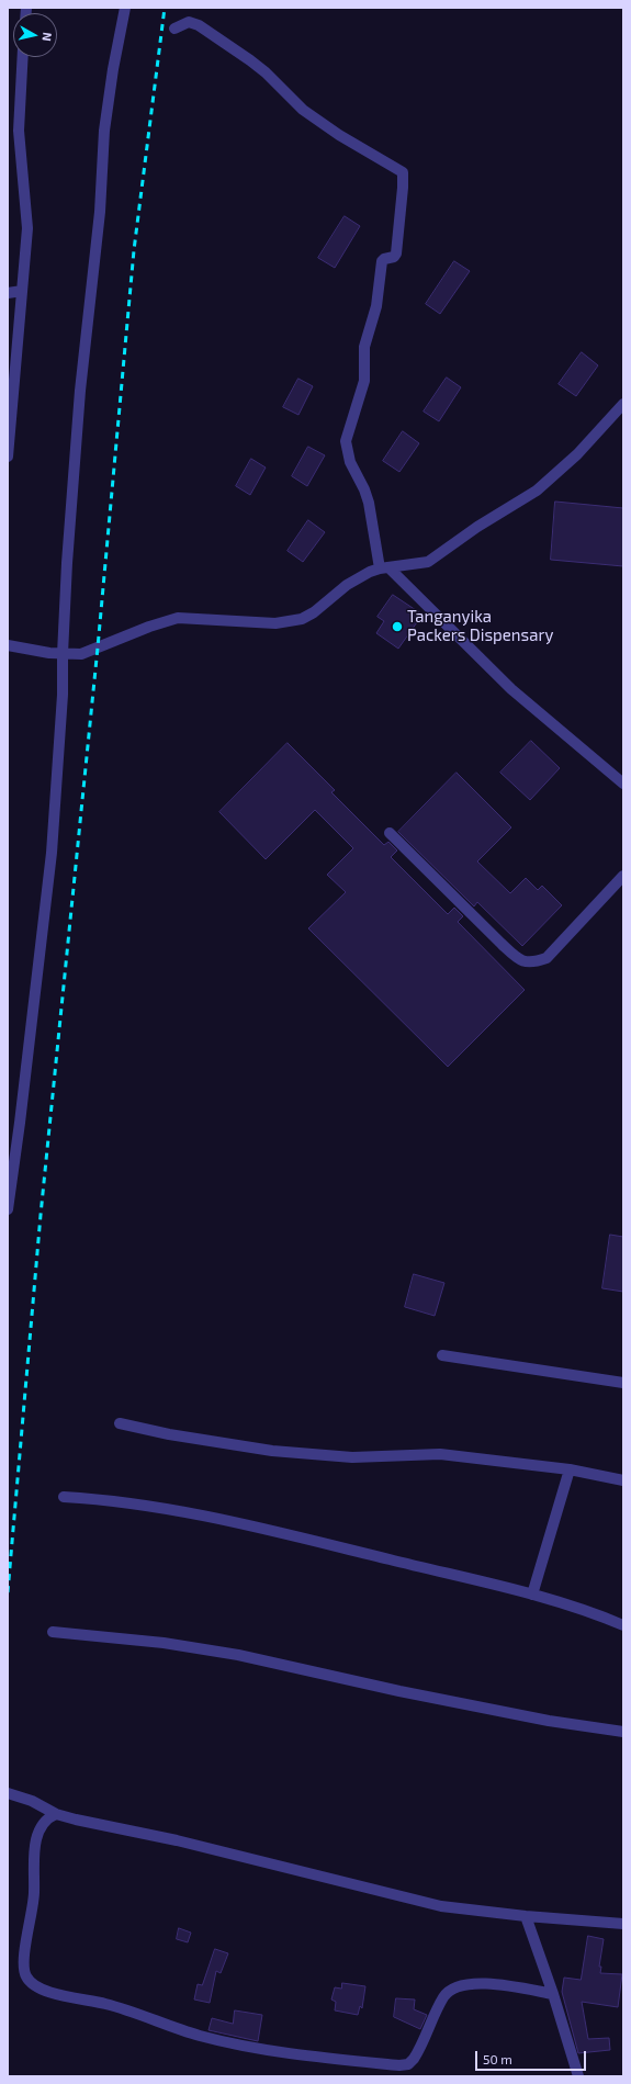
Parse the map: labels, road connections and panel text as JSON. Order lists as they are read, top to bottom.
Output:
{
  "places": ["Tanganyika Packers Dispensary"],
  "scale_bar": "50 m",
  "north": "right"
}
